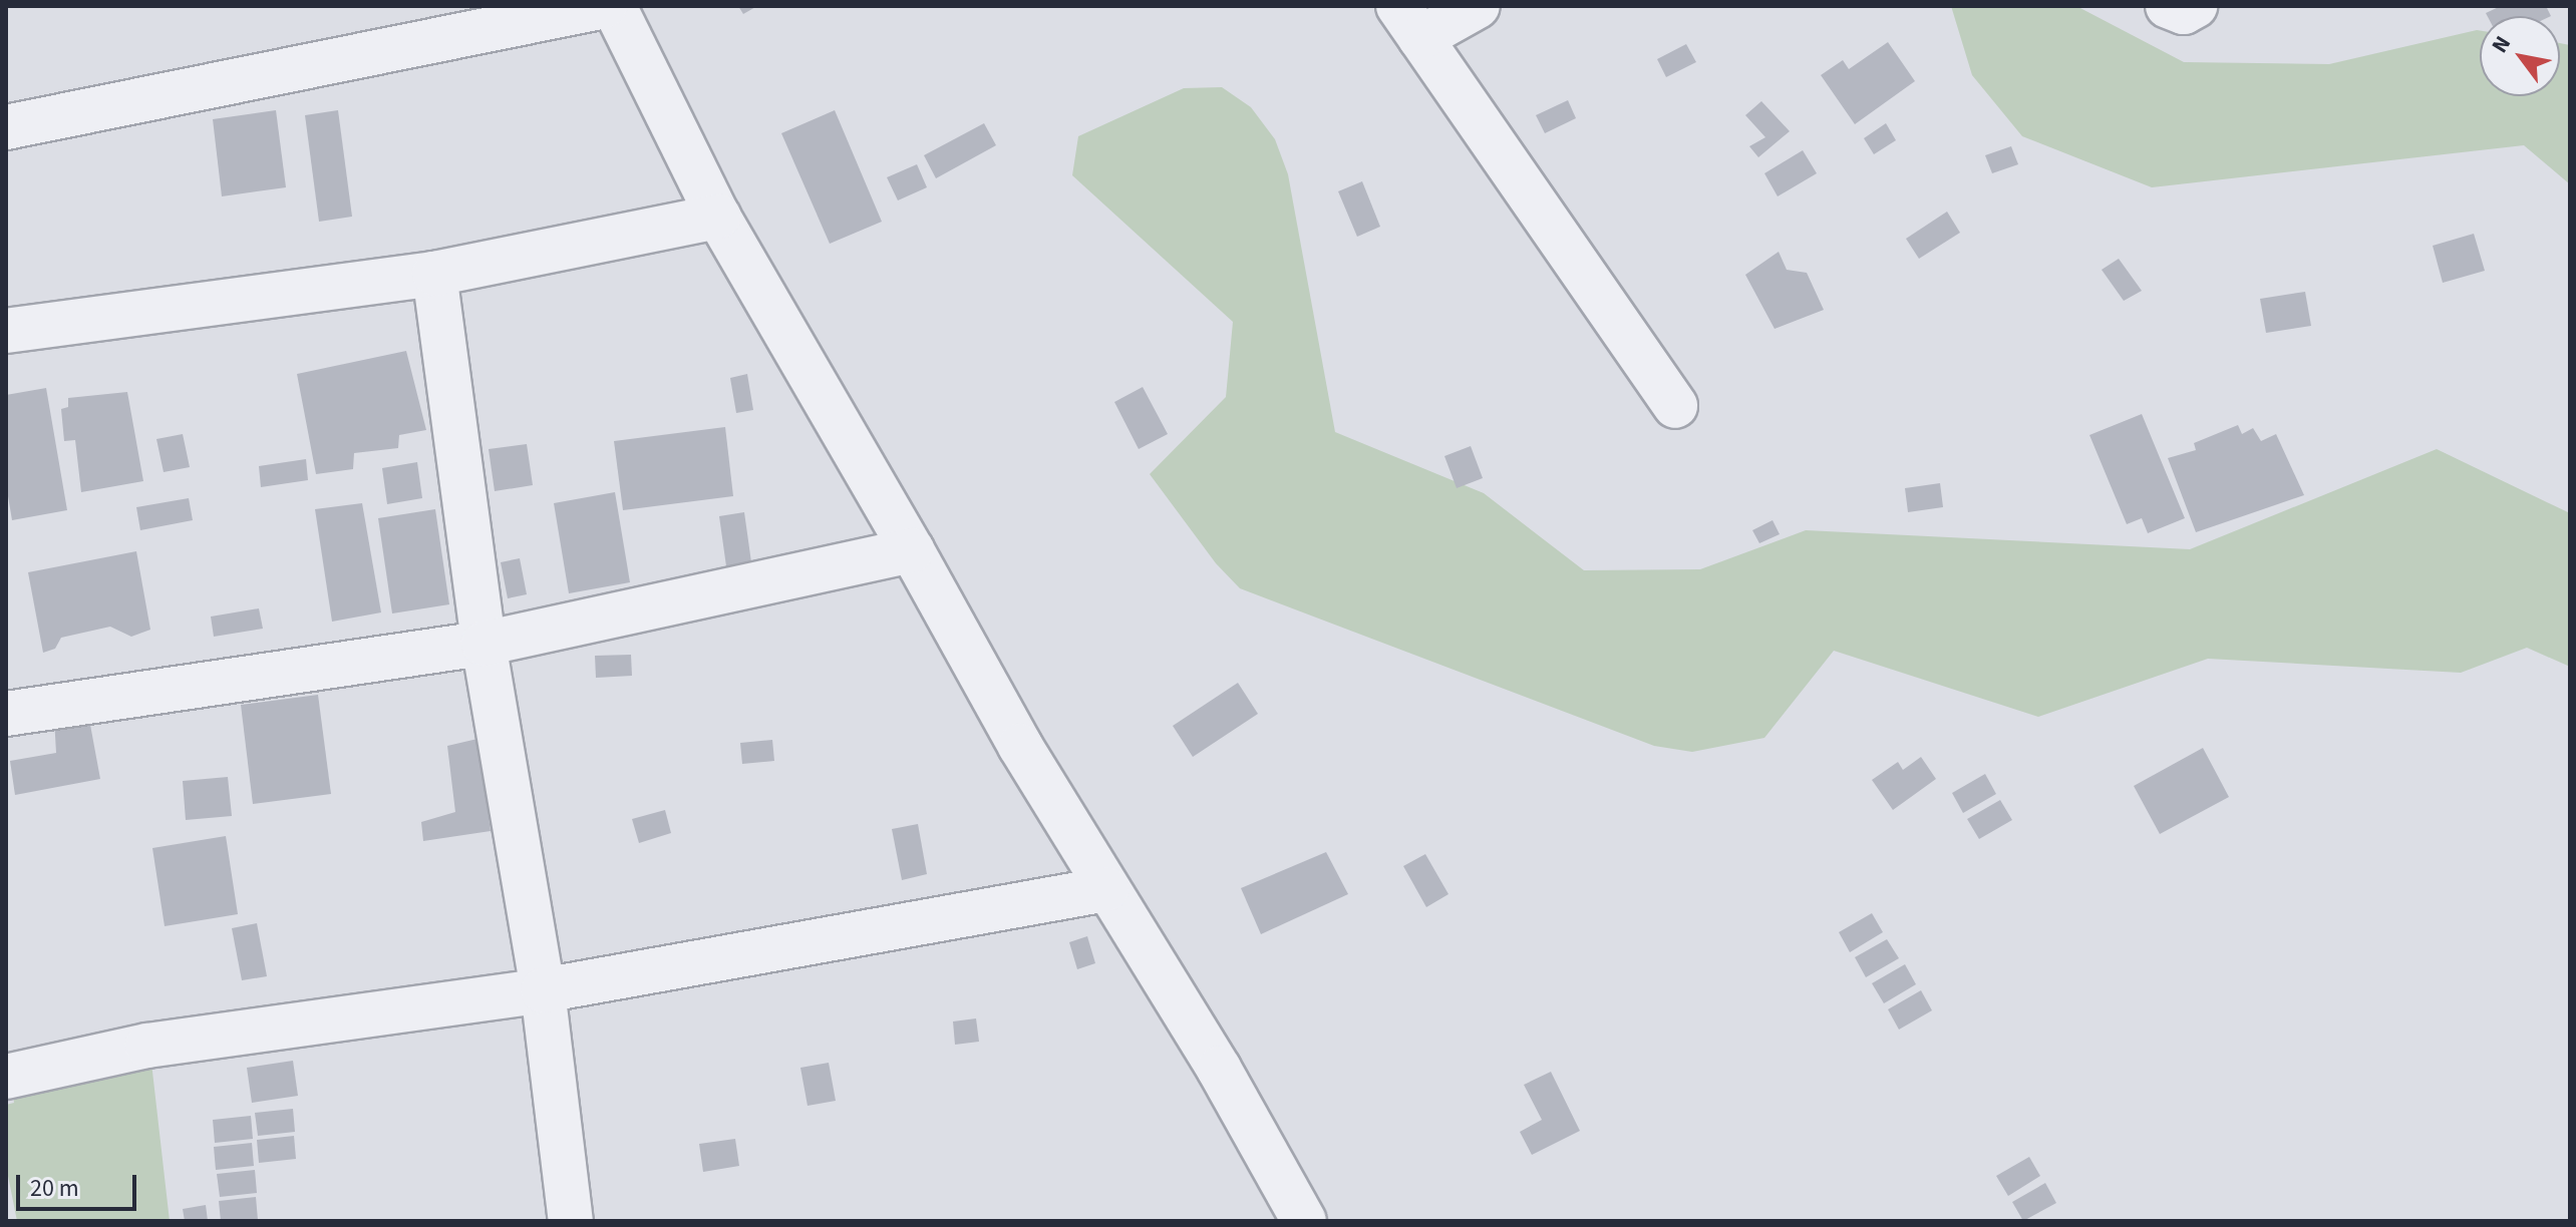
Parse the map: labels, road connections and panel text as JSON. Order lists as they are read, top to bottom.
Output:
{
  "scale_bar": "20 m",
  "north": "top left"
}
